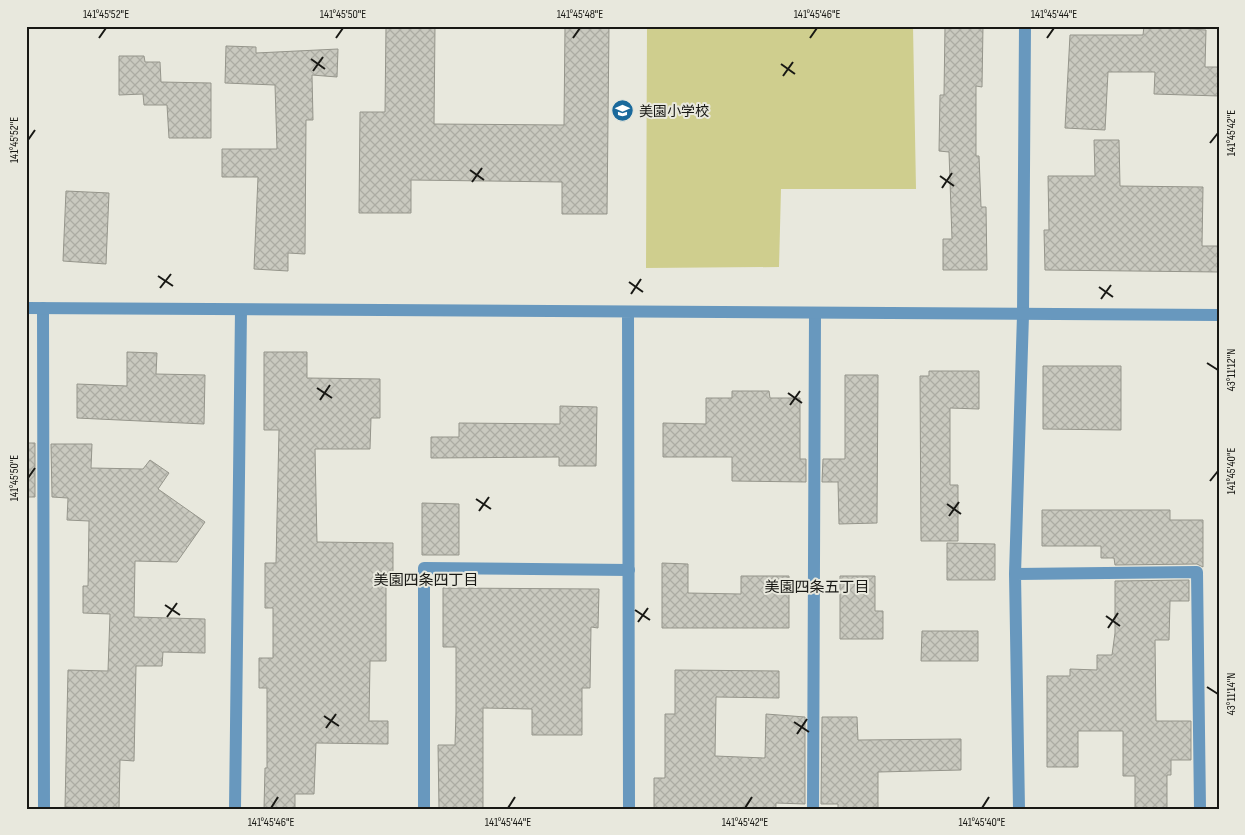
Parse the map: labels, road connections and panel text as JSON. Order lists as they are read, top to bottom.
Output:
{
  "districts": ["美園四条四丁目", "美園四条五丁目"],
  "places": {
    "school or university": ["美園小学校"]
  },
  "coordinates": [
    "141°45'52\"E",
    "141°45'50\"E",
    "141°45'48\"E",
    "141°45'46\"E",
    "141°45'44\"E",
    "141°45'42\"E",
    "43°11'12\"N",
    "141°45'40\"E",
    "43°11'14\"N"
  ]
}
